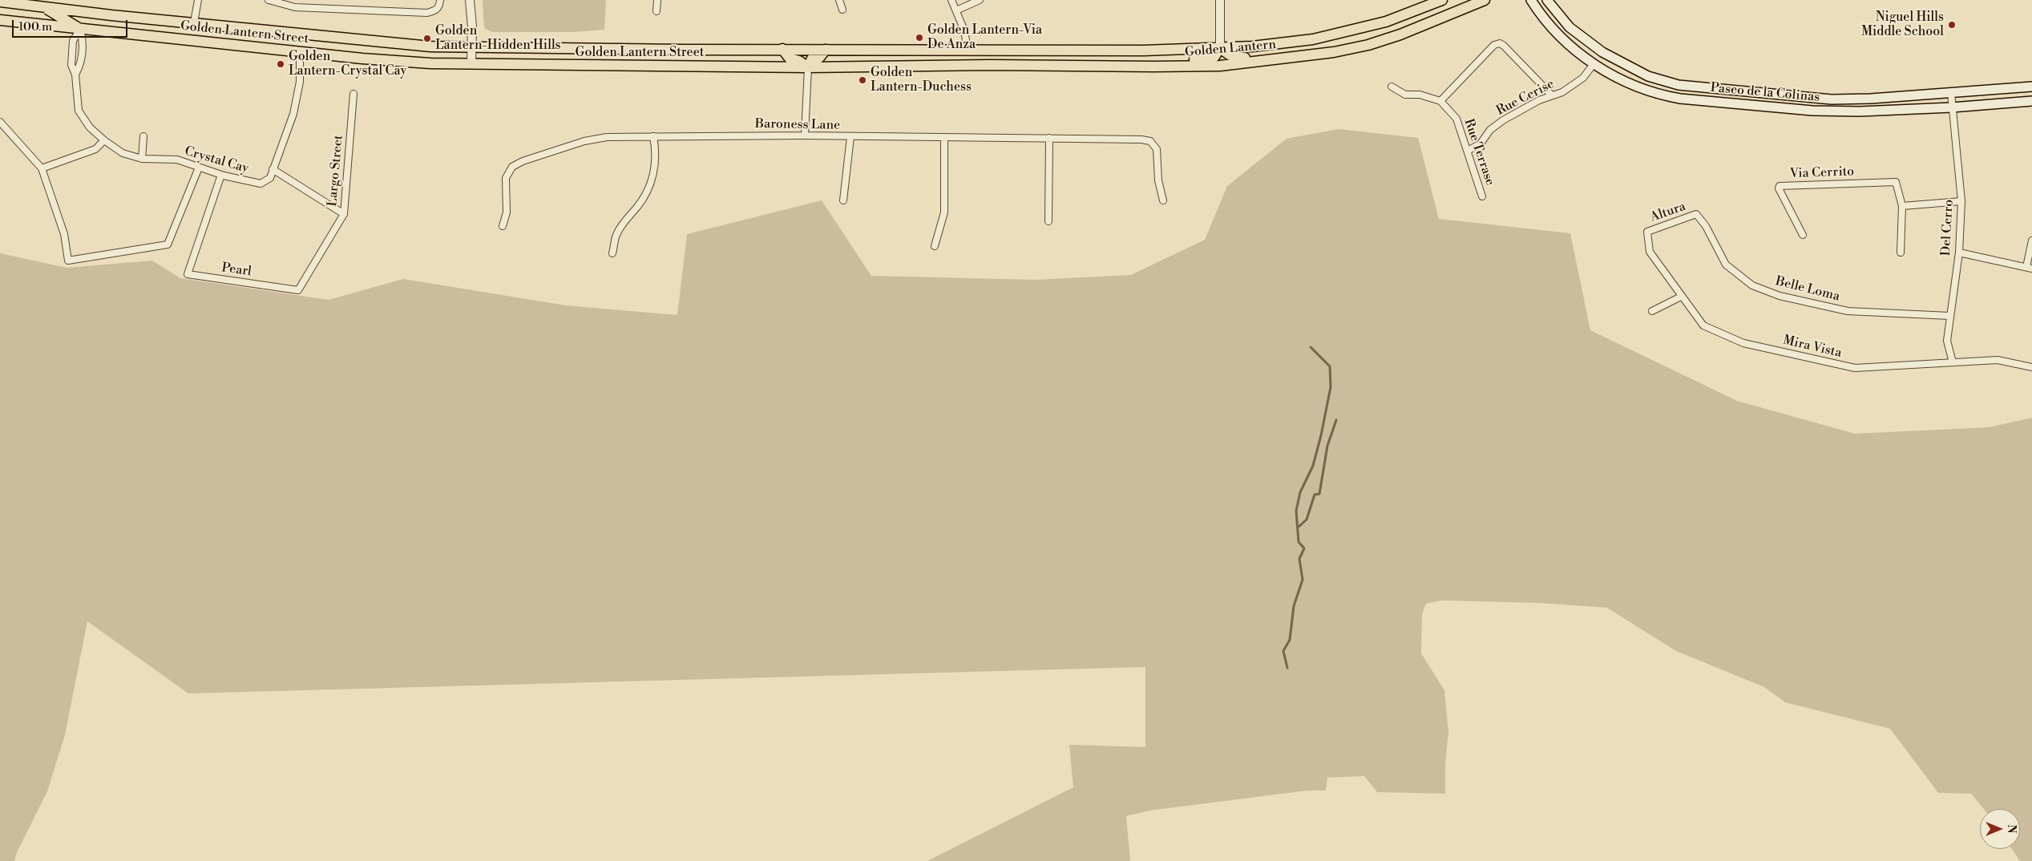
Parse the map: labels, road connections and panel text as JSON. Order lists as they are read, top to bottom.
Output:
{
  "streets": {
    "main road": ["Golden Lantern Street", "Golden Lantern", "Paseo de la Colinas"],
    "street": [
      "Rue Cerise",
      "Baroness Lane",
      "Rue Terrase",
      "Crystal Cay",
      "Largo Street",
      "Via Cerrito",
      "Altura",
      "Del Cerro",
      "Pearl",
      "Belle Loma",
      "Mira Vista"
    ]
  },
  "crossings": [
    ["Golden Lantern Street", "Golden Lantern"],
    ["Golden Lantern Street", "Crystal Cay"],
    ["Paseo de la Colinas", "Rue Cerise"],
    ["Paseo de la Colinas", "Del Cerro"],
    ["Rue Cerise", "Rue Terrase"],
    ["Crystal Cay", "Largo Street"],
    ["Crystal Cay", "Pearl"],
    ["Largo Street", "Pearl"],
    ["Altura", "Belle Loma"],
    ["Altura", "Mira Vista"],
    ["Del Cerro", "Belle Loma"],
    ["Del Cerro", "Mira Vista"]
  ],
  "places": [
    "Niguel Hills Middle School",
    "Golden Lantern-Via De Anza",
    "Golden Lantern-Hidden Hills",
    "Golden Lantern-Crystal Cay",
    "Golden Lantern-Duchess"
  ],
  "scale_bar": "100 m",
  "north": "right"
}
